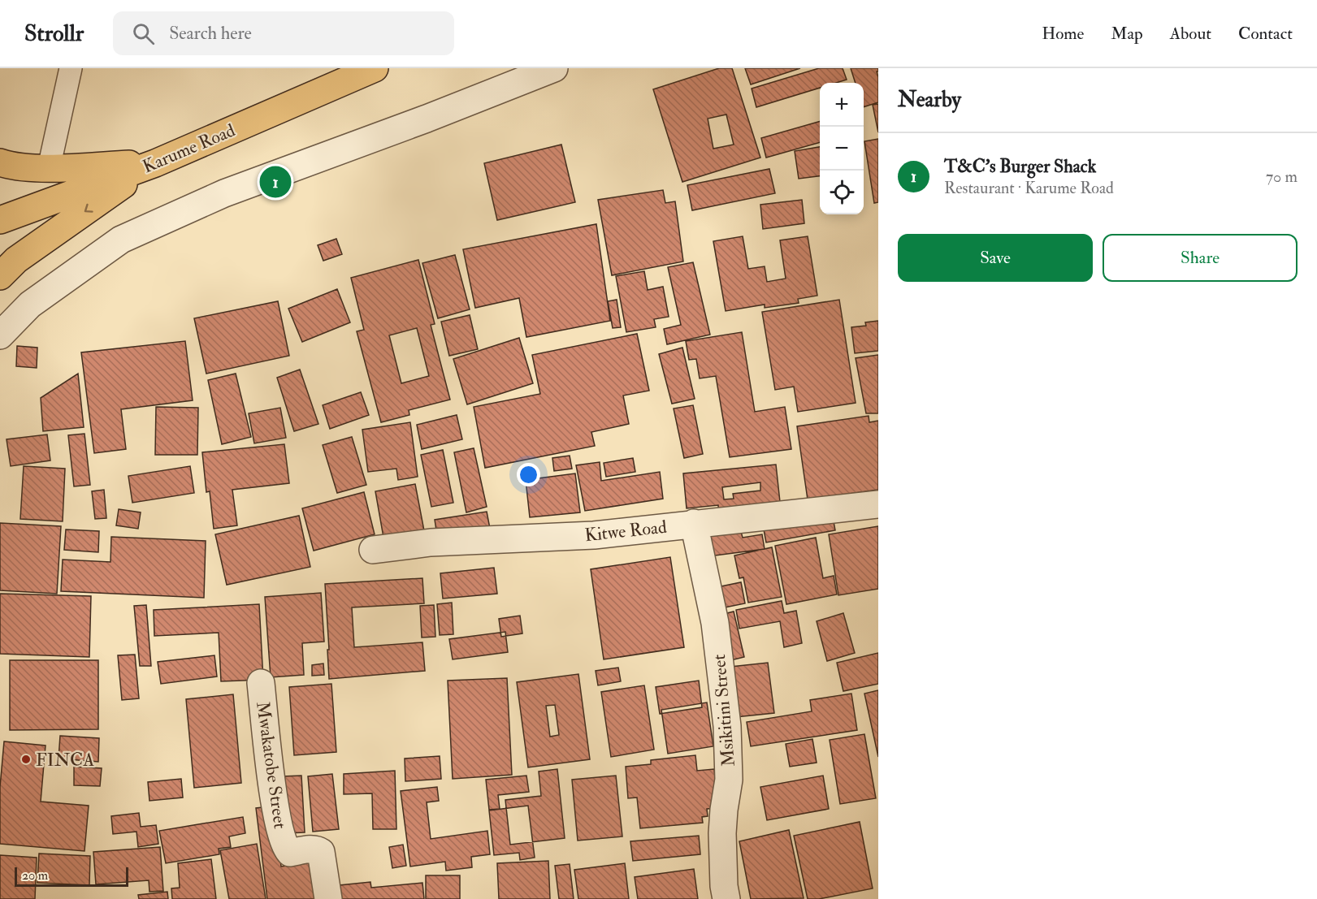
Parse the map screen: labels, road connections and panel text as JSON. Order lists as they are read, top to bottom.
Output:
{
  "streets": {
    "highway": ["Karume Road"],
    "street": ["Kitwe Road", "Msikitini Street", "Mwakatobe Street"]
  },
  "crossings": [
    ["Kitwe Road", "Msikitini Street"]
  ],
  "places": ["FINCA"],
  "scale_bar": "20 m",
  "page": {
    "header": "Strollr",
    "search": "Search here",
    "nav": [
      "Home",
      "Map",
      "About",
      "Contact"
    ],
    "heading": "Nearby",
    "map_buttons": ["+", "−"],
    "list": [
      {
        "mark": "1",
        "name": "T&C's Burger Shack",
        "note": "Restaurant · Karume Road",
        "value": "70 m"
      }
    ],
    "pins": "1",
    "buttons": ["Save", "Share"],
    "scale": "20 m"
  }
}
